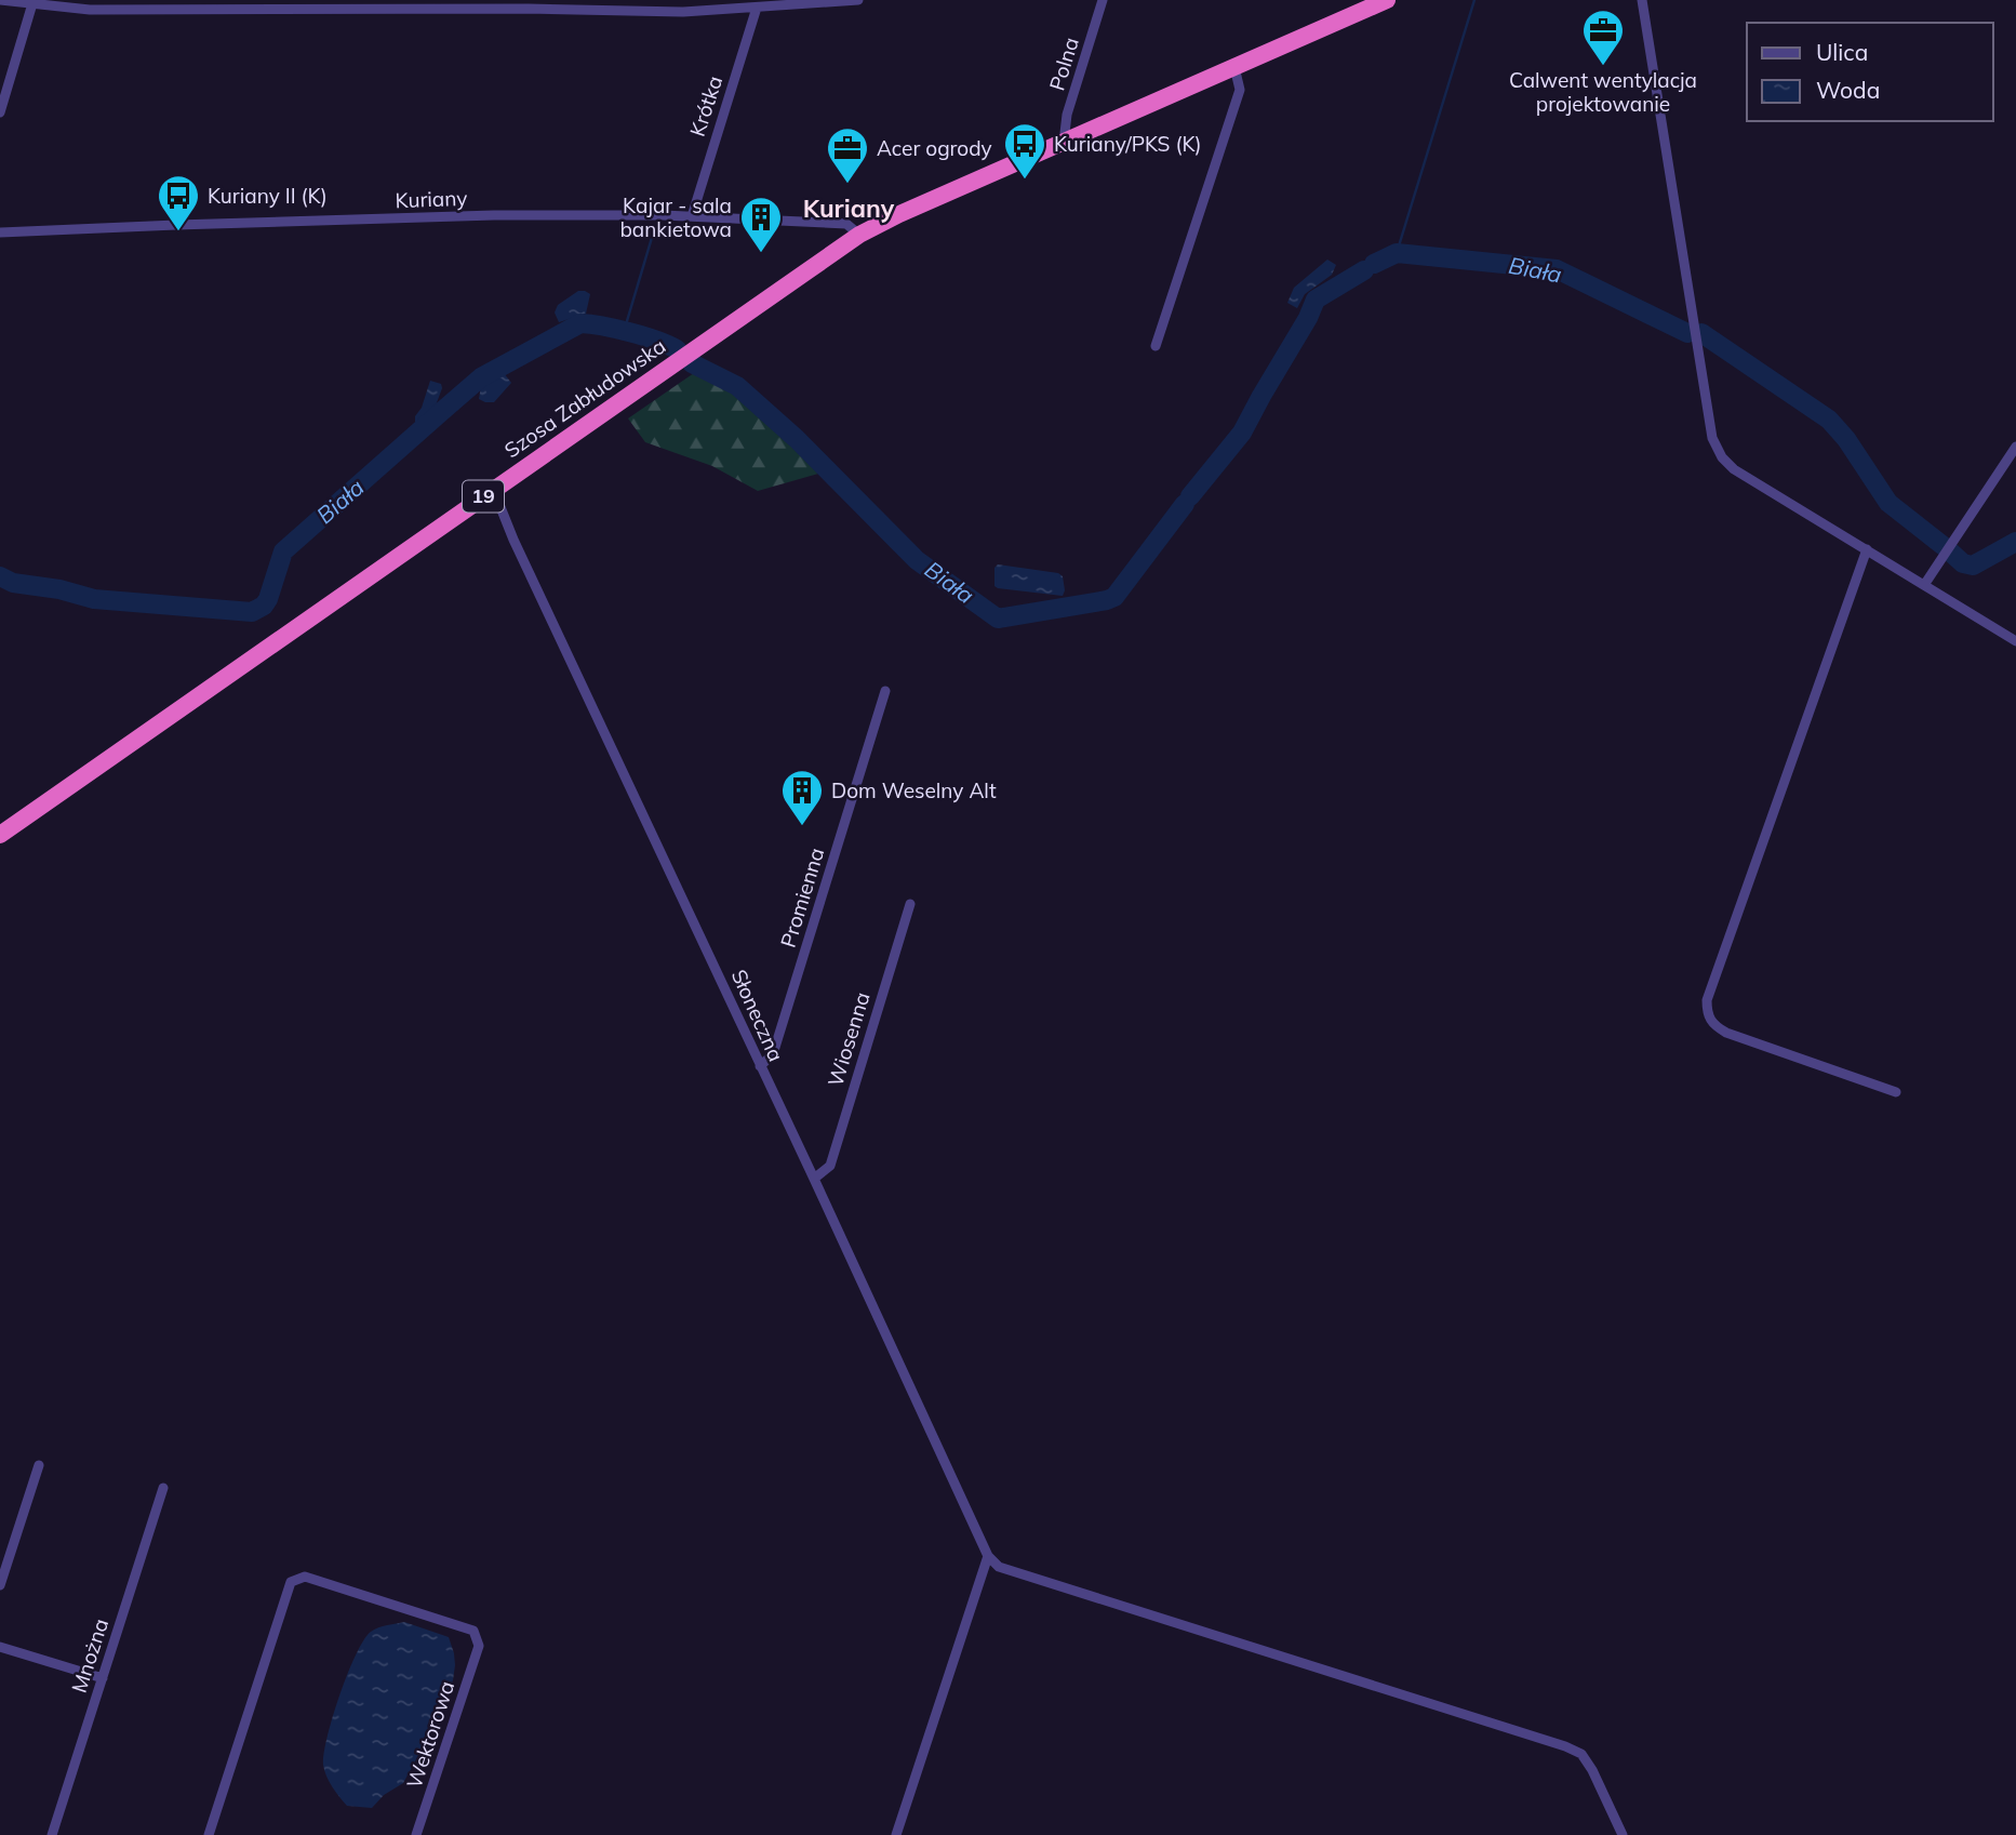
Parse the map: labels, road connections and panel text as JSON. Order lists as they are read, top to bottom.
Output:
{
  "streets": {
    "highway": ["Szosa Zabłudowska", "19"],
    "street": [
      "Polna",
      "Krótka",
      "Kuriany",
      "Promienna",
      "Słoneczna",
      "Wiosenna",
      "Mnożna",
      "Wektorowa"
    ]
  },
  "crossings": [
    ["Polna", "Szosa Zabłudowska"],
    ["Krótka", "Kuriany"],
    ["Kuriany", "Szosa Zabłudowska"],
    ["Szosa Zabłudowska", "Słoneczna"],
    ["Promienna", "Słoneczna"],
    ["Słoneczna", "Wiosenna"]
  ],
  "districts": ["Kuriany"],
  "water": ["Biała"],
  "places": {
    "office": ["Calwent wentylacja projektowanie", "Acer ogrody"],
    "bus stop": ["Kuriany/PKS (K)", "Kuriany II (K)"],
    "building": ["Kajar - sala bankietowa", "Dom Weselny Alt"]
  },
  "legend": ["Ulica", "Woda"]
}
